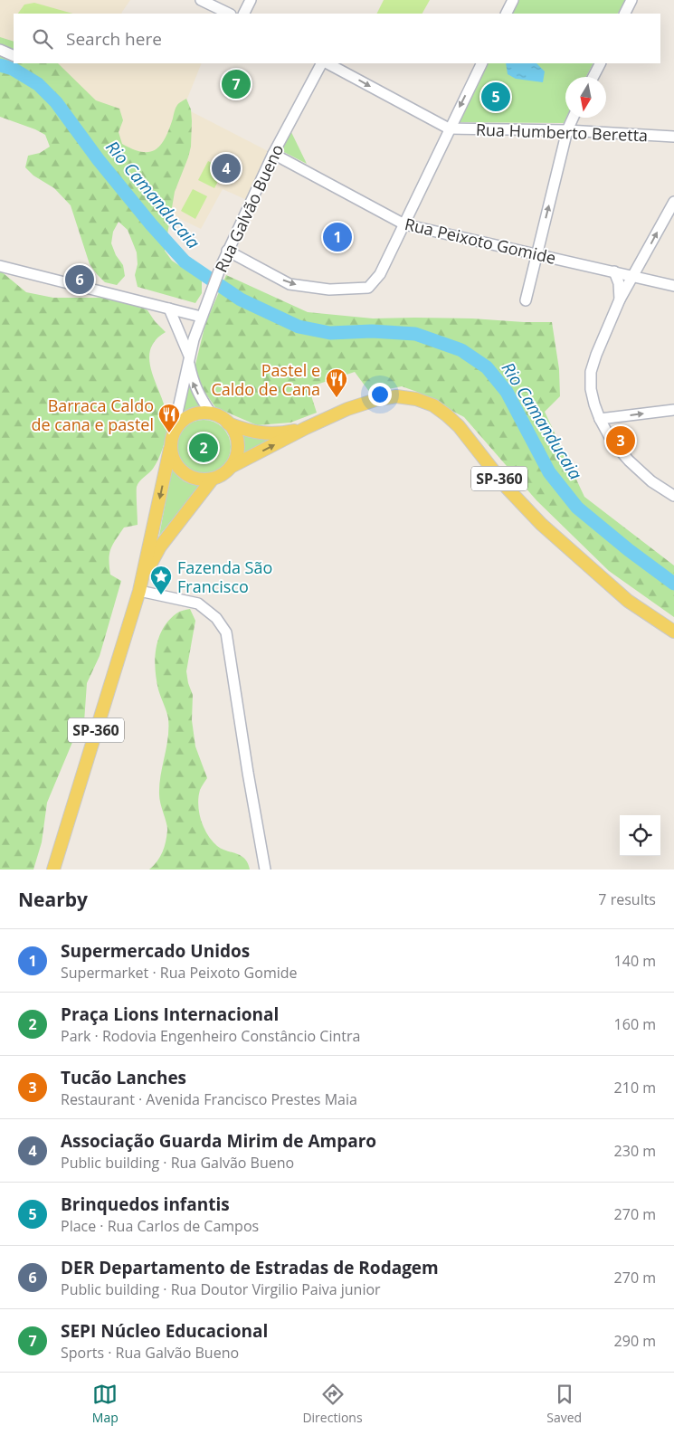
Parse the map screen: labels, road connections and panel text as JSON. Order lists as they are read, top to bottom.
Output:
{
  "streets": {
    "main road": ["SP-360"],
    "street": ["Rua Humberto Beretta", "Rua Galvão Bueno", "Rua Peixoto Gomide"]
  },
  "crossings": [
    ["Rua Galvão Bueno", "Rua Peixoto Gomide"],
    ["Rua Galvão Bueno", "SP-360"]
  ],
  "water": ["Rio Camanducaia"],
  "places": {
    "restaurant": ["Pastel e Caldo de Cana", "Barraca Caldo de cana e pastel"],
    "place": ["Fazenda São Francisco"]
  },
  "north": "bottom",
  "page": {
    "search": "Search here",
    "pins": [
      "7",
      "5",
      "4",
      "1",
      "6",
      "3",
      "2"
    ],
    "heading": ["Nearby", "7 results"],
    "list": [
      {
        "mark": "1",
        "name": "Supermercado Unidos",
        "note": "Supermarket · Rua Peixoto Gomide",
        "value": "140 m"
      },
      {
        "mark": "2",
        "name": "Praça Lions Internacional",
        "note": "Park · Rodovia Engenheiro Constâncio Cintra",
        "value": "160 m"
      },
      {
        "mark": "3",
        "name": "Tucão Lanches",
        "note": "Restaurant · Avenida Francisco Prestes Maia",
        "value": "210 m"
      },
      {
        "mark": "4",
        "name": "Associação Guarda Mirim de Amparo",
        "note": "Public building · Rua Galvão Bueno",
        "value": "230 m"
      },
      {
        "mark": "5",
        "name": "Brinquedos infantis",
        "note": "Place · Rua Carlos de Campos",
        "value": "270 m"
      },
      {
        "mark": "6",
        "name": "DER Departamento de Estradas de Rodagem",
        "note": "Public building · Rua Doutor Virgilio Paiva junior",
        "value": "270 m"
      },
      {
        "mark": "7",
        "name": "SEPI Núcleo Educacional",
        "note": "Sports · Rua Galvão Bueno",
        "value": "290 m"
      }
    ],
    "nav": ["Map", "Directions", "Saved"]
  }
}
